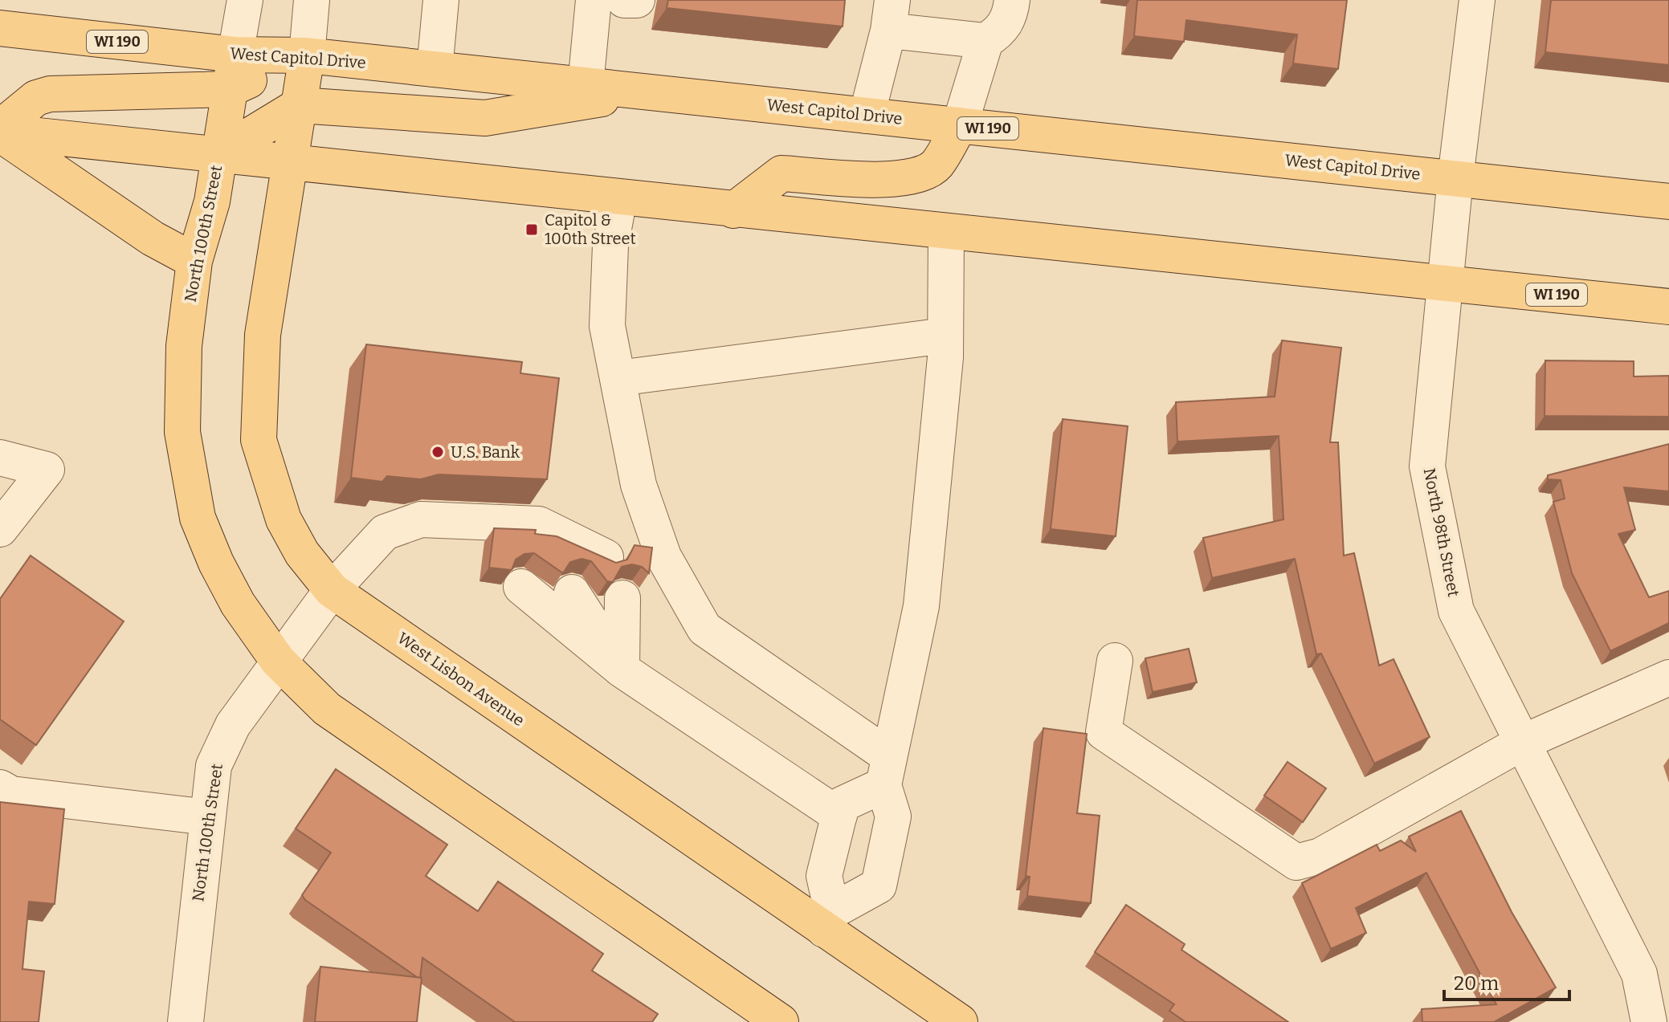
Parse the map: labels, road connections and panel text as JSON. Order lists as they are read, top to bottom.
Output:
{
  "streets": {
    "main road": [
      "WI 190",
      "West Capitol Drive",
      "North 100th Street",
      "West Lisbon Avenue"
    ],
    "street": ["North 98th Street"]
  },
  "crossings": [
    ["WI 190", "North 100th Street"],
    ["WI 190", "North 98th Street"],
    ["WI 190", "West Lisbon Avenue"],
    ["West Capitol Drive", "North 100th Street"],
    ["West Capitol Drive", "North 98th Street"],
    ["North 100th Street", "West Lisbon Avenue"]
  ],
  "places": {
    "transit": ["Capitol & 100th Street"],
    "other": ["U.S. Bank"]
  },
  "scale_bar": "20 m"
}
